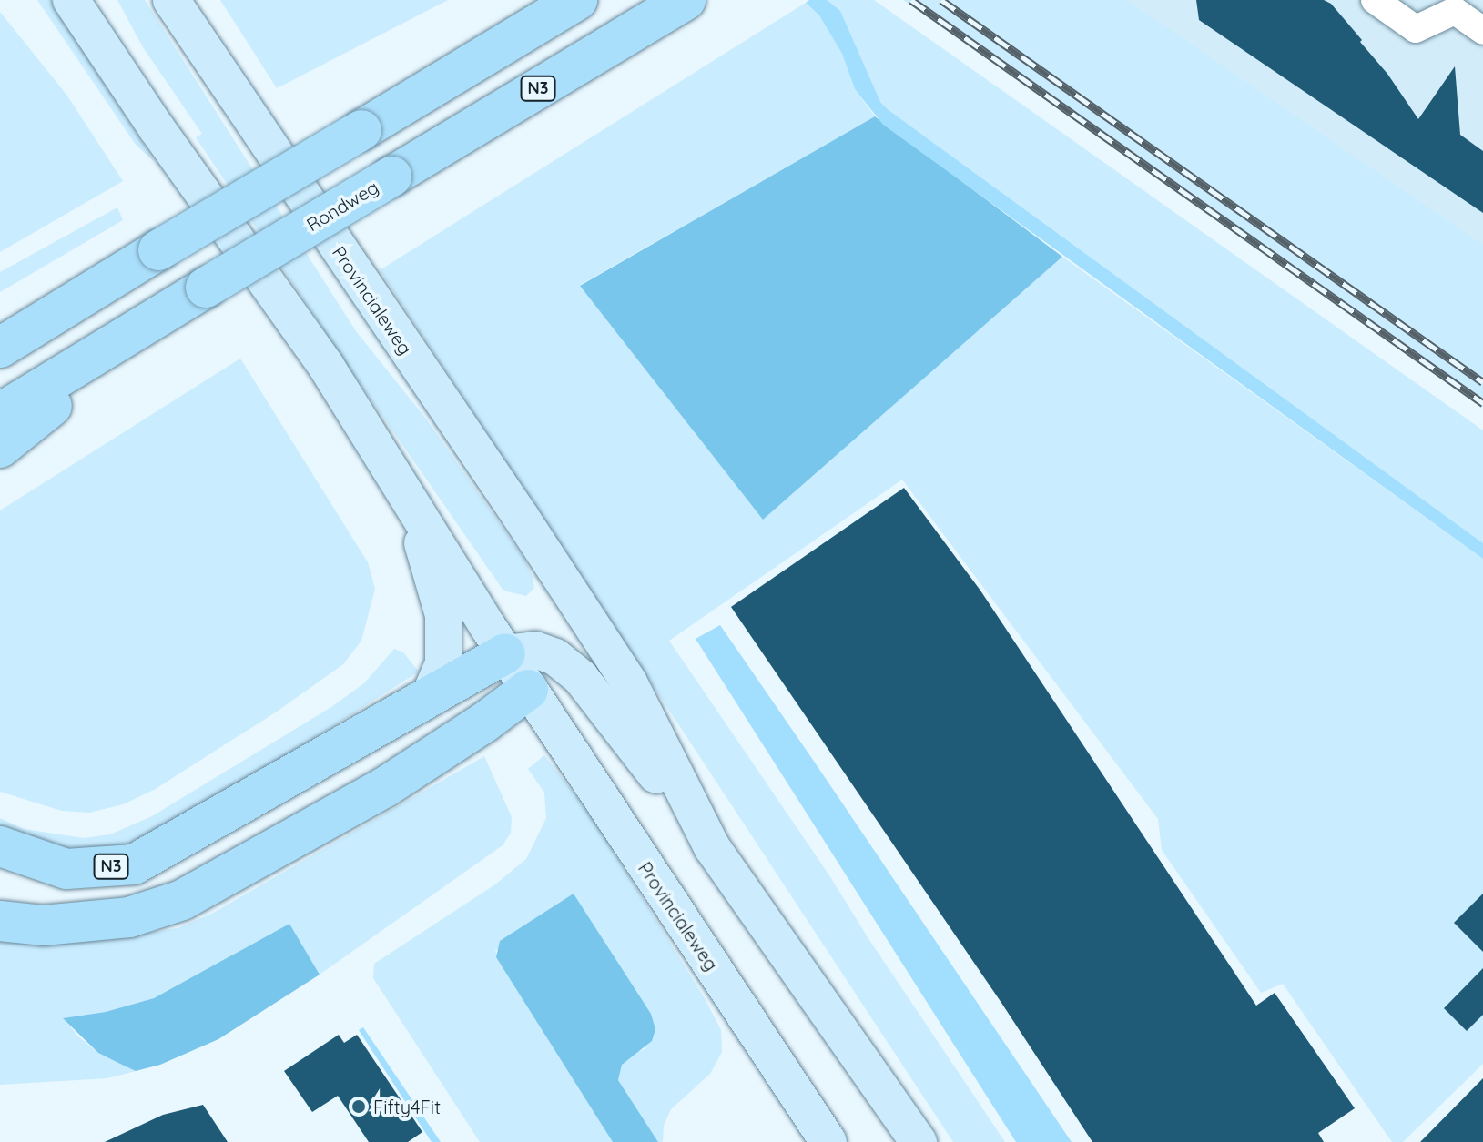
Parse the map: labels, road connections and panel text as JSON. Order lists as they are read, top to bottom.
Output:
{
  "streets": {
    "highway": ["N3", "Rondweg"],
    "main road": ["Provincialeweg"]
  },
  "crossings": [
    ["N3", "Rondweg"],
    ["N3", "Provincialeweg"]
  ],
  "places": ["Fifty4Fit"]
}
